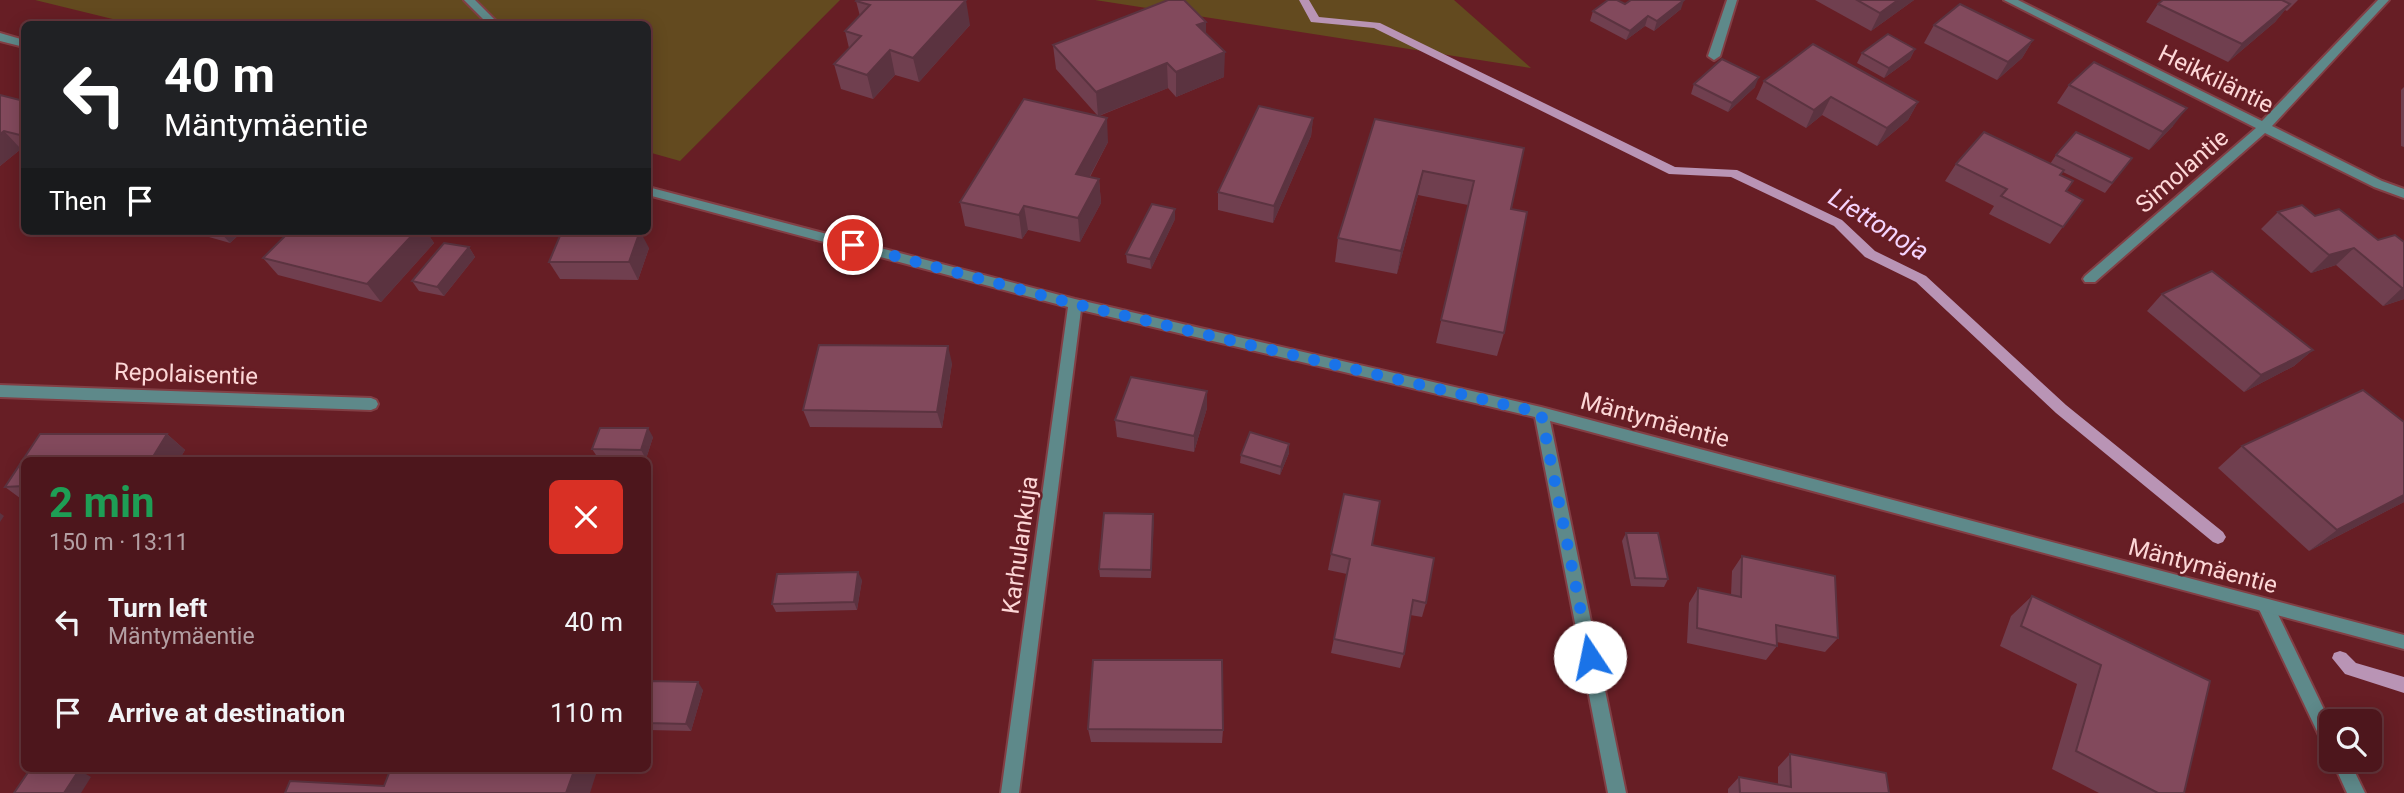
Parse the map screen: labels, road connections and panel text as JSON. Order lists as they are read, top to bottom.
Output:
{
  "streets": {
    "street": [
      "Heikkiläntie",
      "Simolantie",
      "Repolaisentie",
      "Mäntymäentie",
      "Karhulankuja"
    ]
  },
  "crossings": [
    ["Heikkiläntie", "Simolantie"],
    ["Mäntymäentie", "Karhulankuja"]
  ],
  "water": ["Liettonoja"],
  "page": {
    "turn": ["40 m", "Mäntymäentie"],
    "then": "Then",
    "heading": ["2 min", "150 m · 13:11"],
    "list": [
      {
        "name": "Turn left",
        "note": "Mäntymäentie",
        "value": "40 m"
      },
      {
        "name": "Arrive at destination",
        "value": "110 m"
      }
    ]
  }
}
